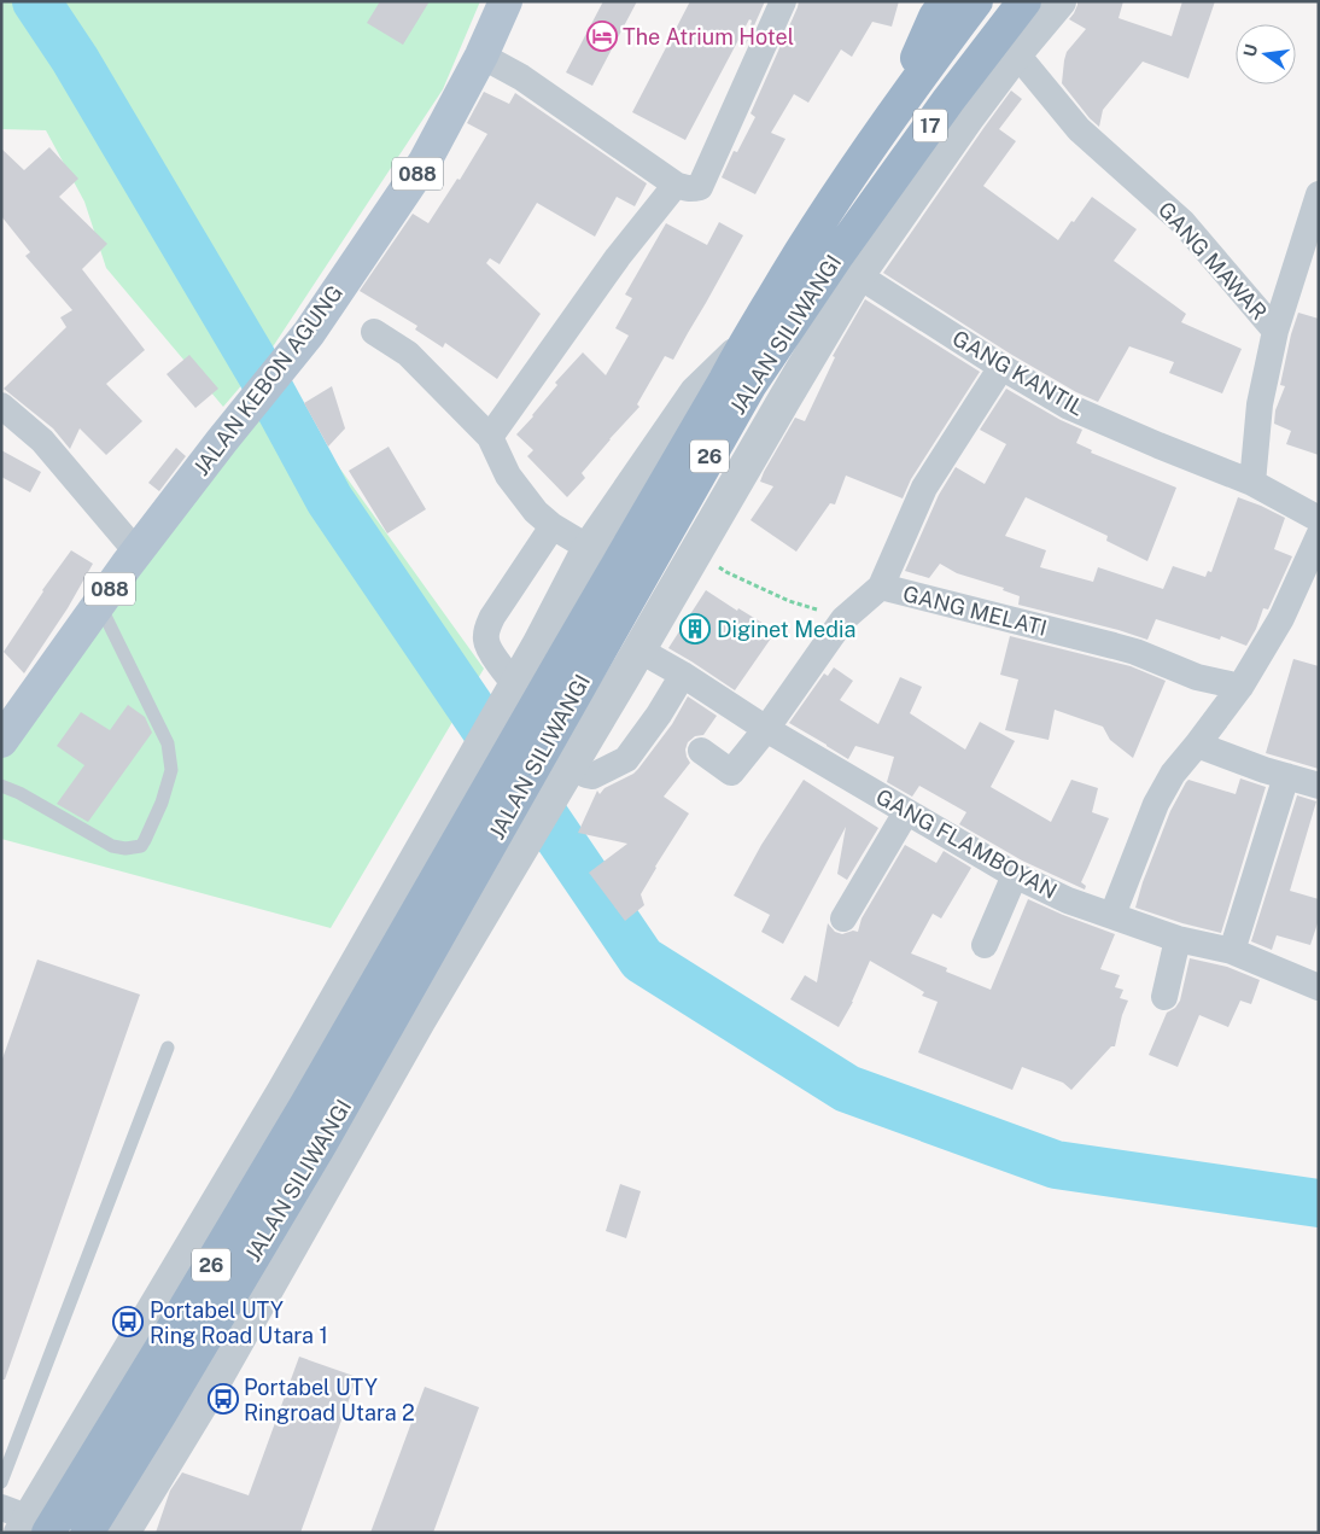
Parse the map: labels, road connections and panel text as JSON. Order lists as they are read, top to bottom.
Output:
{
  "streets": {
    "highway": ["17", "JALAN SILIWANGI", "26"],
    "main road": ["088", "JALAN KEBON AGUNG"],
    "street": [
      "GANG MAWAR",
      "GANG KANTIL",
      "GANG MELATI",
      "GANG FLAMBOYAN"
    ]
  },
  "crossings": [
    ["GANG MAWAR", "GANG KANTIL"],
    ["JALAN SILIWANGI", "GANG KANTIL"],
    ["JALAN SILIWANGI", "26"],
    ["GANG KANTIL", "GANG MELATI"]
  ],
  "places": {
    "hotel": ["The Atrium Hotel"],
    "building": ["Diginet Media"],
    "bus stop": ["Portabel UTY Ring Road Utara 1", "Portabel UTY Ringroad Utara 2"]
  },
  "north": "left"
}
